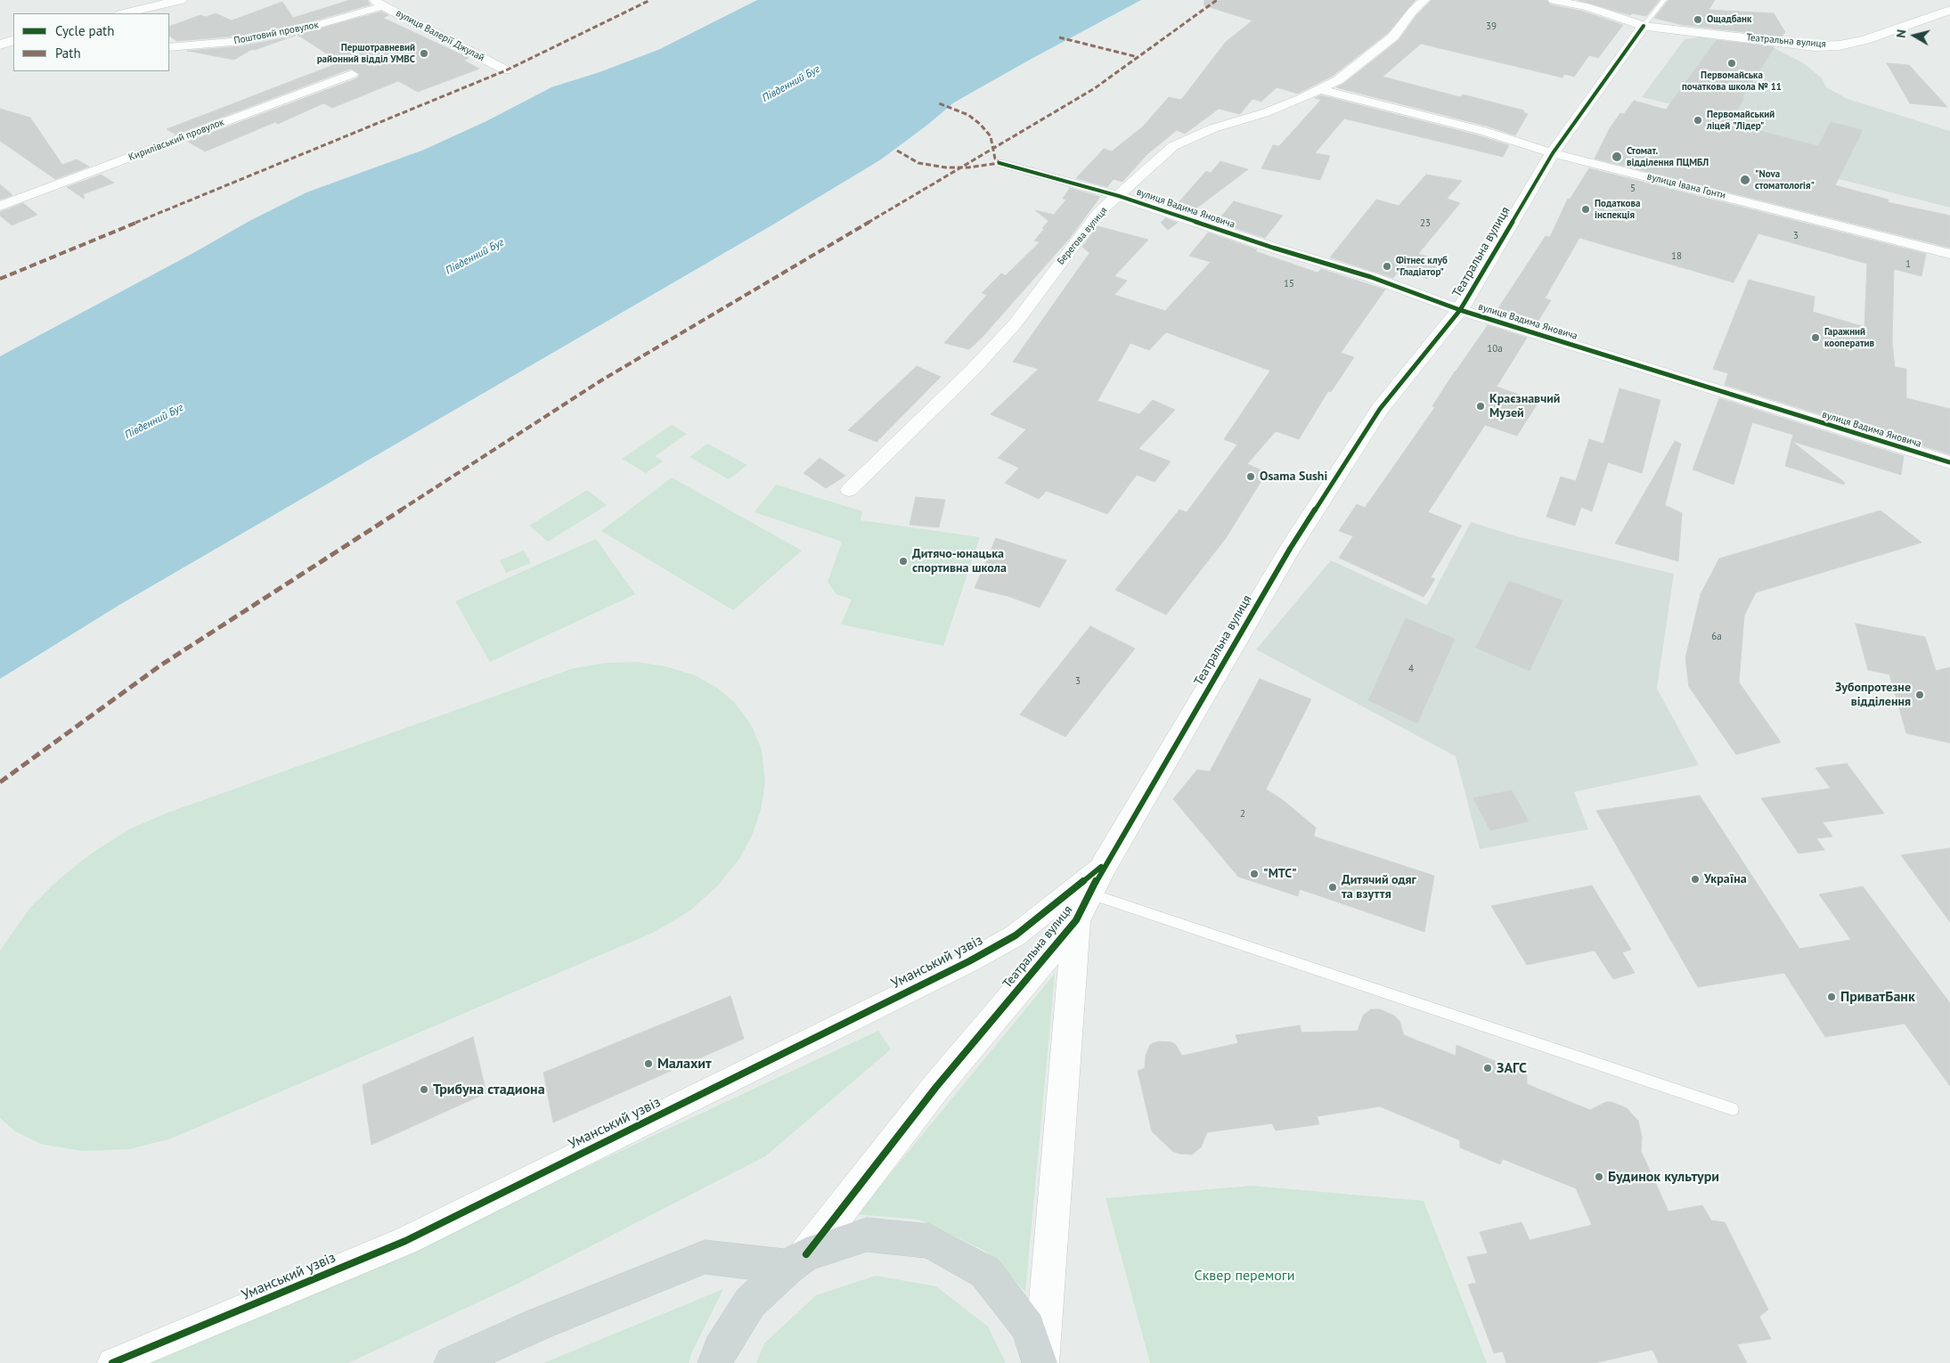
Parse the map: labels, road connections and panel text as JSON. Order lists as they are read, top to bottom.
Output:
{
  "streets": {
    "street": [
      "Поштовий провулок",
      "вулиця Валерії Джулай",
      "Театральна вулиця",
      "Кирилівський провулок",
      "вулиця Івана Гонти",
      "вулиця Вадима Яновича",
      "Берегова вулиця",
      "Уманський узвіз"
    ]
  },
  "crossings": [
    ["Поштовий провулок", "вулиця Валерії Джулай"],
    ["Театральна вулиця", "вулиця Івана Гонти"],
    ["Театральна вулиця", "вулиця Вадима Яновича"],
    ["Театральна вулиця", "Уманський узвіз"],
    ["вулиця Івана Гонти", "Берегова вулиця"],
    ["вулиця Вадима Яновича", "Берегова вулиця"]
  ],
  "water": ["Південний Буг"],
  "parks": ["Сквер перемоги"],
  "places": [
    "Ощадбанк",
    "Першотравневий районний відділ УМВС",
    "Первомайська початкова школа № 11",
    "Первомайський ліцей \"Лідер\"",
    "Стомат. відділення ПЦМБЛ",
    "\"Nova стоматологія\"",
    "Податкова інспекція",
    "Фітнес клуб \"Гладіатор\"",
    "Гаражний кооператив",
    "Краєзнавчий Музей",
    "Osama Sushi",
    "Дитячо-юнацька спортивна школа",
    "Зубопротезне відділення",
    "\"МТС\"",
    "Україна",
    "Дитячий одяг та взуття",
    "ПриватБанк",
    "Малахит",
    "ЗАГС",
    "Трибуна стадиона",
    "Будинок культури"
  ],
  "house_numbers": [
    "39",
    "5",
    "23",
    "3",
    "18",
    "1",
    "15",
    "10а",
    "6а",
    "4",
    "3",
    "2"
  ],
  "legend": ["Cycle path", "Path"],
  "north": "left"
}
